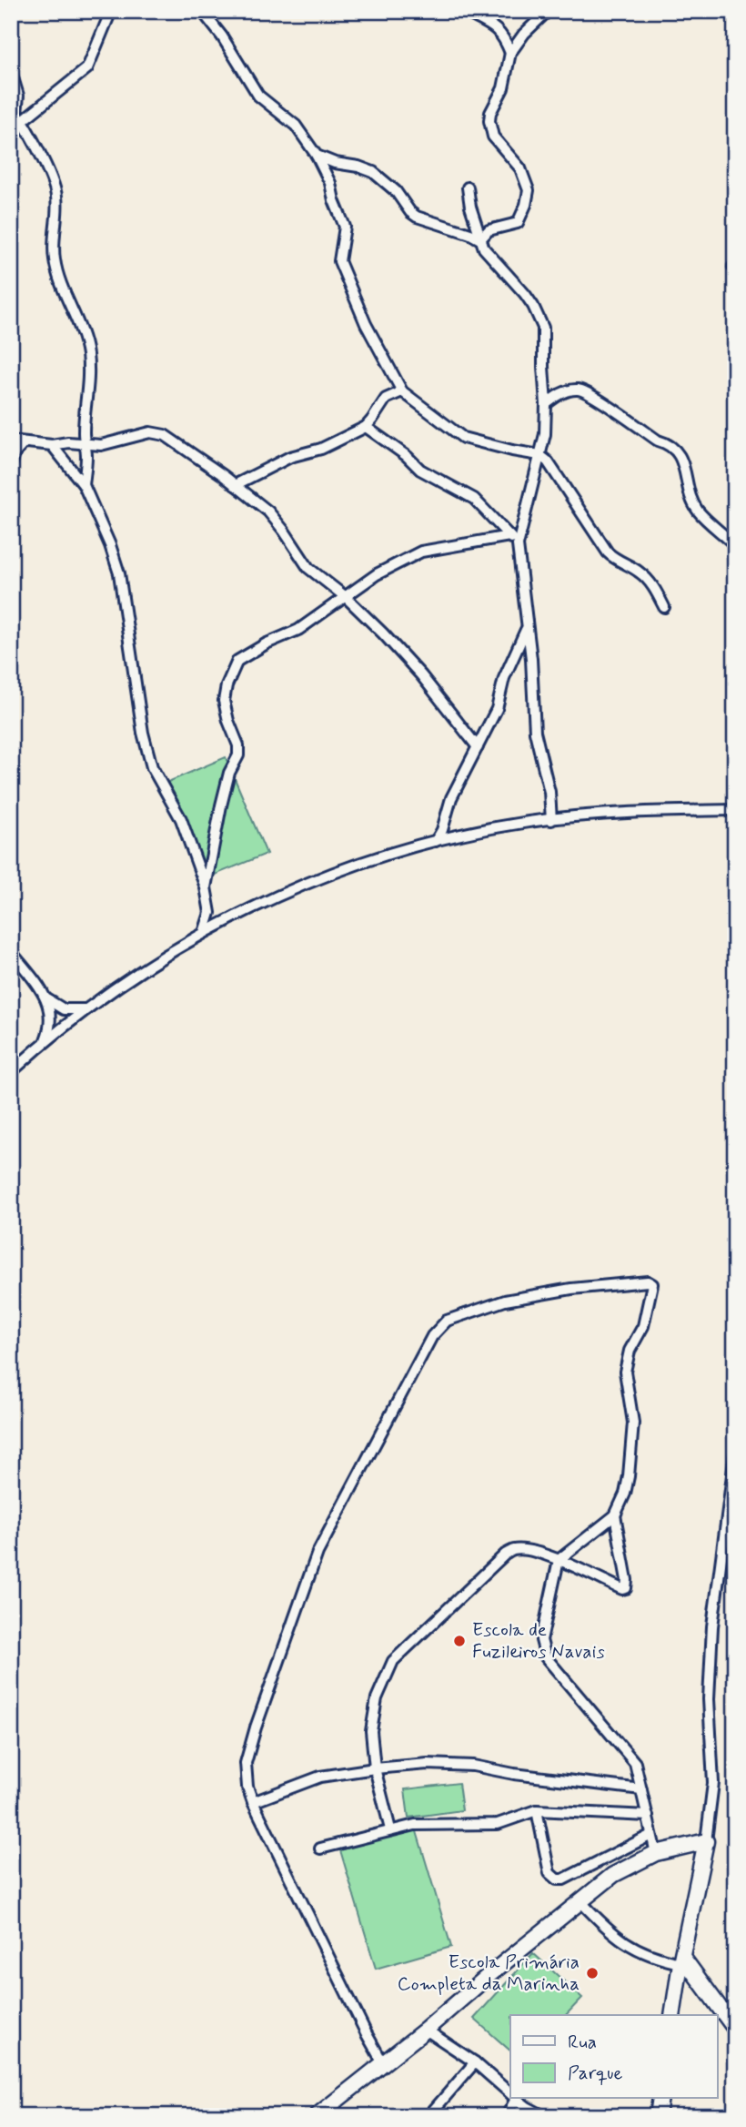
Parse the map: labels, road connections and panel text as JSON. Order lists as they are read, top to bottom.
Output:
{
  "places": ["Escola de Fuzileiros Navais", "Escola Primária Completa da Marinha"],
  "legend": ["Rua", "Parque"]
}
